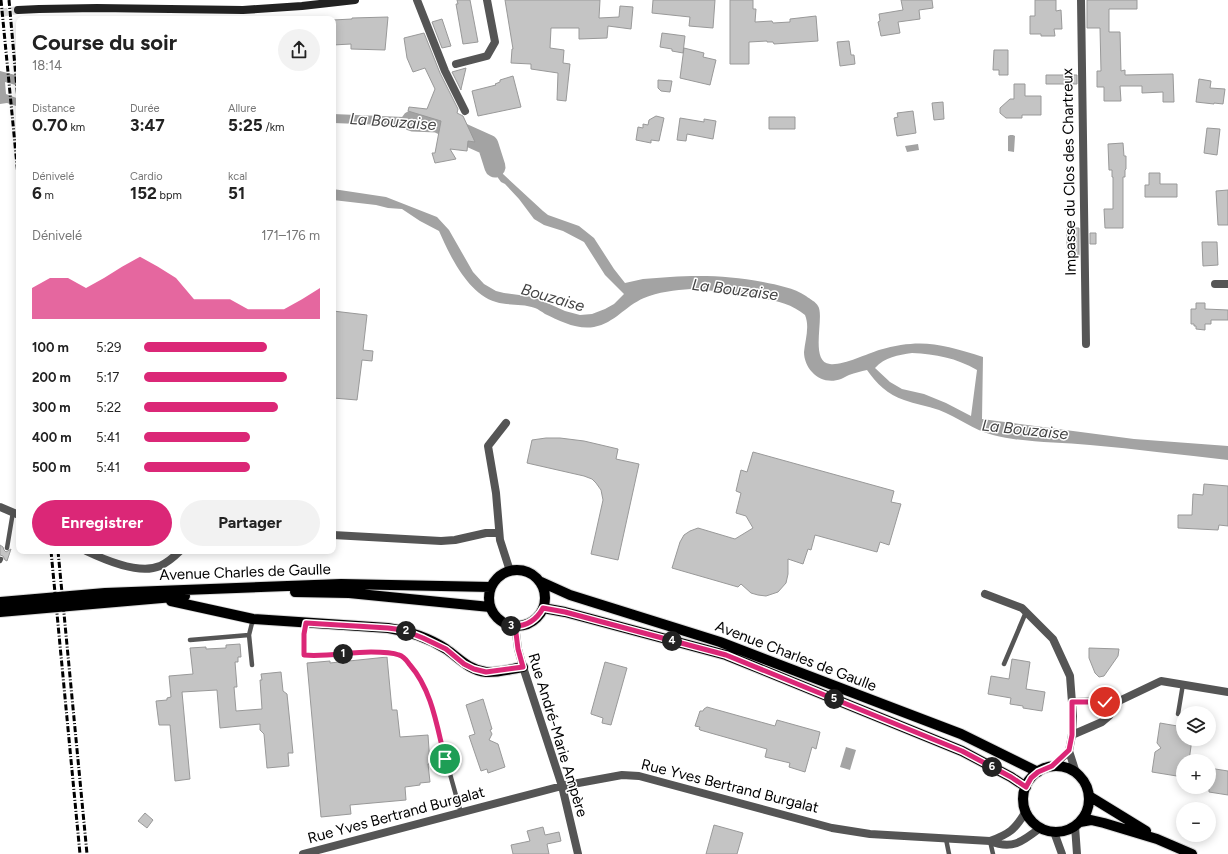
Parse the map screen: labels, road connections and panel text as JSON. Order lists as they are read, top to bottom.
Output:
{
  "streets": {
    "main road": ["Avenue Charles de Gaulle"],
    "street": ["Impasse du Clos des Chartreux", "Rue André-Marie Ampère", "Rue Yves Bertrand Burgalat"]
  },
  "crossings": [
    ["Avenue Charles de Gaulle", "Rue André-Marie Ampère"],
    ["Avenue Charles de Gaulle", "Rue Yves Bertrand Burgalat"],
    ["Rue André-Marie Ampère", "Rue Yves Bertrand Burgalat"]
  ],
  "water": ["La Bouzaise", "Bouzaise"],
  "page": {
    "heading": ["Course du soir", "18:14"],
    "stats": [
      ["Distance", "0.70 km"],
      ["Durée", "3:47"],
      ["Allure", "5:25 /km"],
      ["Dénivelé", "6 m"],
      ["Cardio", "152 bpm"],
      ["kcal", "51"]
    ],
    "chart": ["Dénivelé", "171–176 m"],
    "list": [
      {
        "name": "100 m",
        "note": "5:29"
      },
      {
        "name": "200 m",
        "note": "5:17"
      },
      {
        "name": "300 m",
        "note": "5:22"
      },
      {
        "name": "400 m",
        "note": "5:41"
      },
      {
        "name": "500 m",
        "note": "5:41"
      }
    ],
    "buttons": ["Enregistrer", "Partager"],
    "pins": [
      "3",
      "2",
      "4",
      "1",
      "5",
      "6"
    ],
    "map_buttons": ["+", "−"]
  }
}
